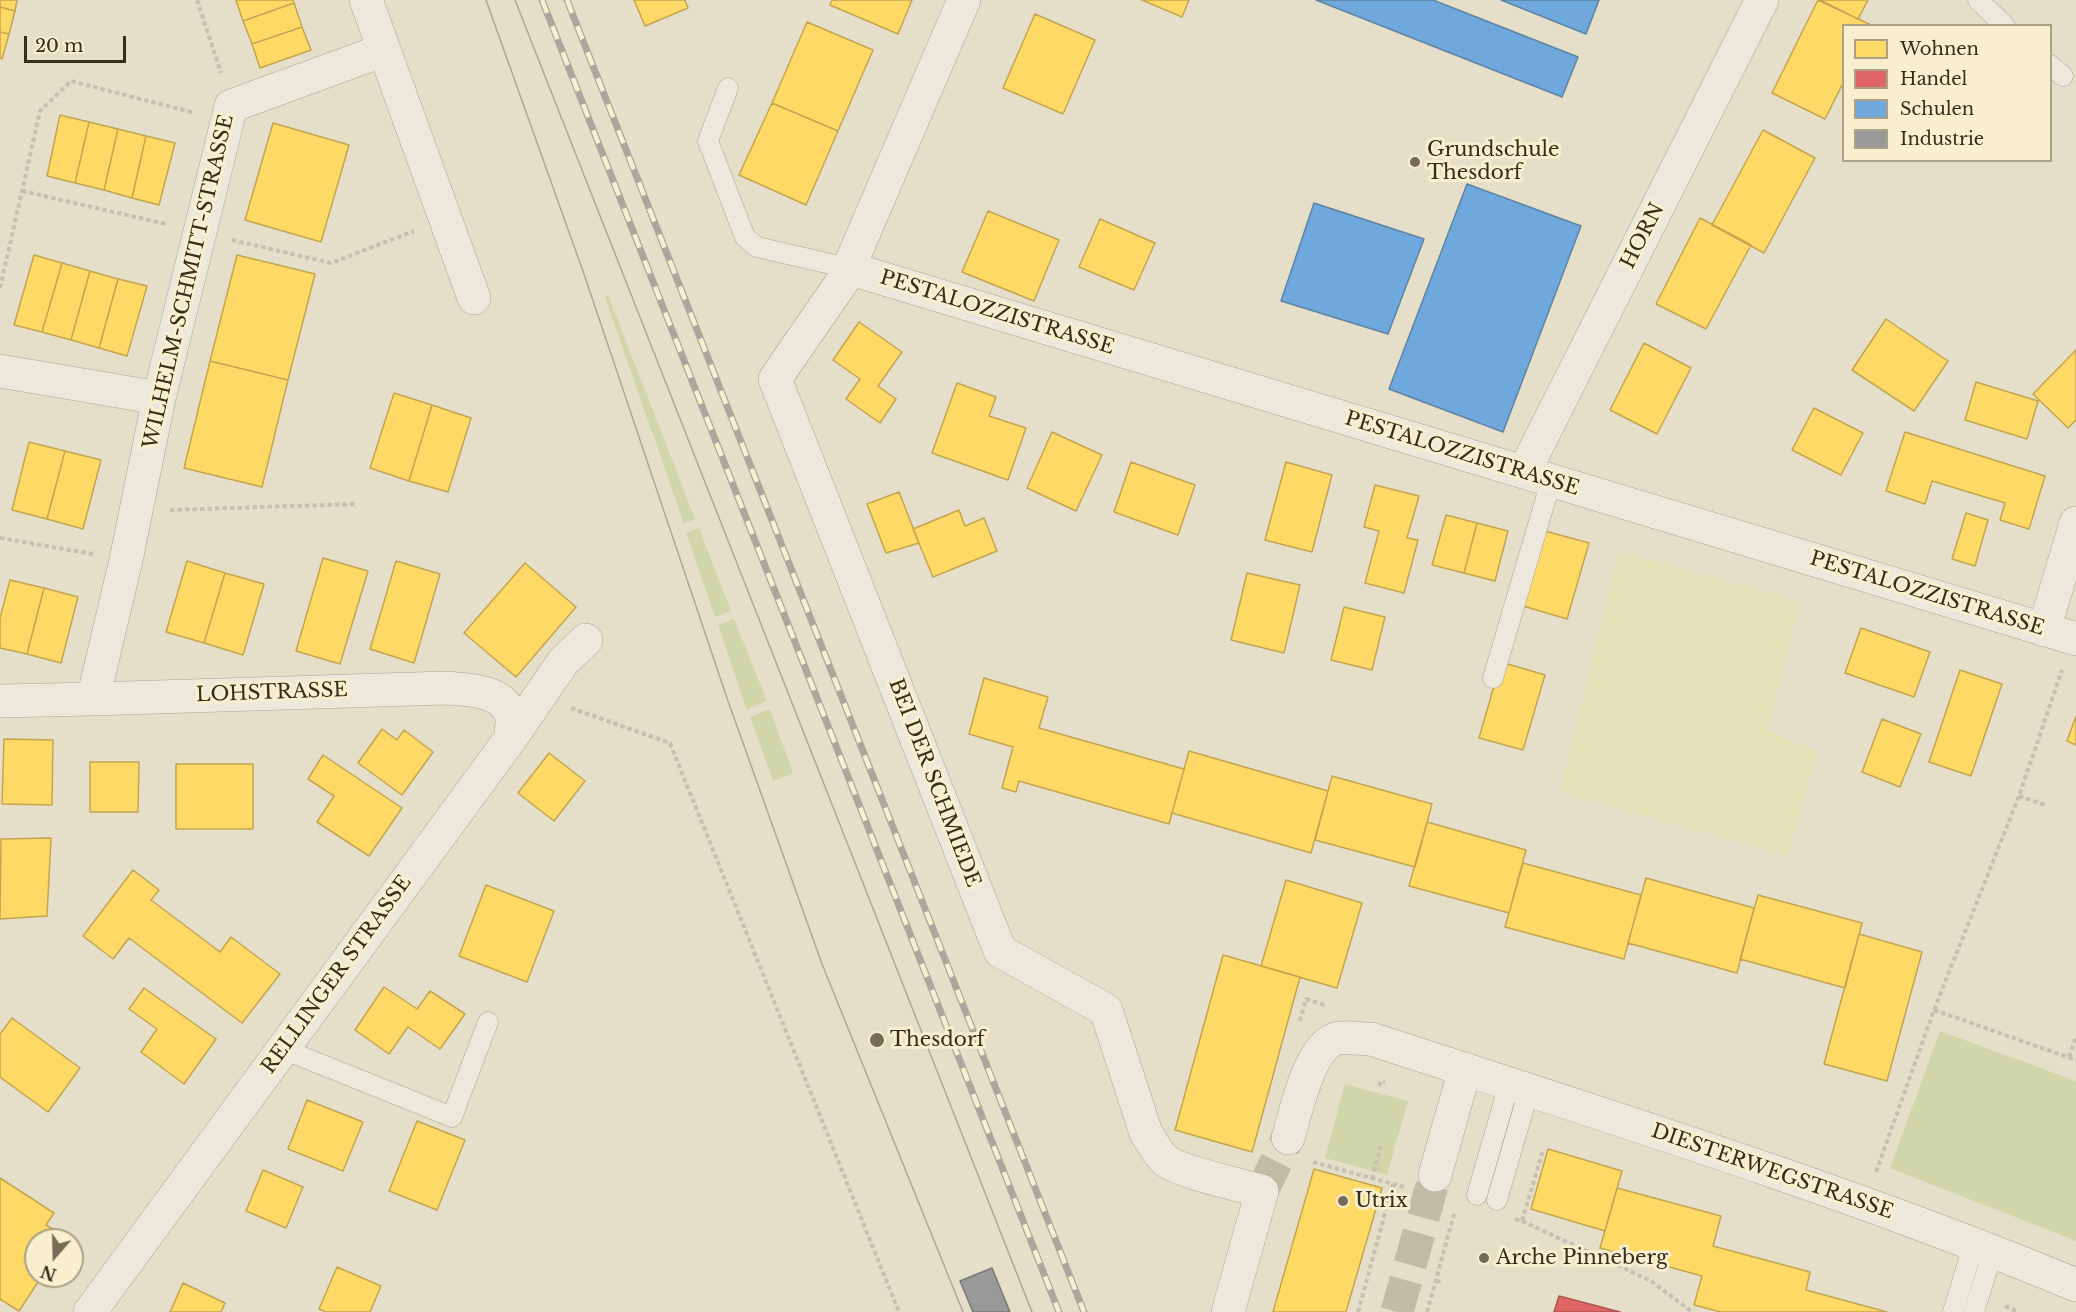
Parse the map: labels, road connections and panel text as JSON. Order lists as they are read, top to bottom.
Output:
{
  "streets": {
    "street": [
      "HORN",
      "WILHELM-SCHMITT-STRASSE",
      "PESTALOZZISTRASSE",
      "LOHSTRASSE",
      "BEI DER SCHMIEDE",
      "RELLINGER STRASSE",
      "DIESTERWEGSTRASSE"
    ]
  },
  "crossings": [
    ["HORN", "PESTALOZZISTRASSE"],
    ["WILHELM-SCHMITT-STRASSE", "LOHSTRASSE"],
    ["PESTALOZZISTRASSE", "BEI DER SCHMIEDE"],
    ["LOHSTRASSE", "RELLINGER STRASSE"]
  ],
  "places": [
    "Grundschule Thesdorf",
    "Thesdorf",
    "Utrix",
    "Arche Pinneberg"
  ],
  "legend": [
    "Wohnen",
    "Handel",
    "Schulen",
    "Industrie"
  ],
  "scale_bar": "20 m",
  "north": "bottom"
}
